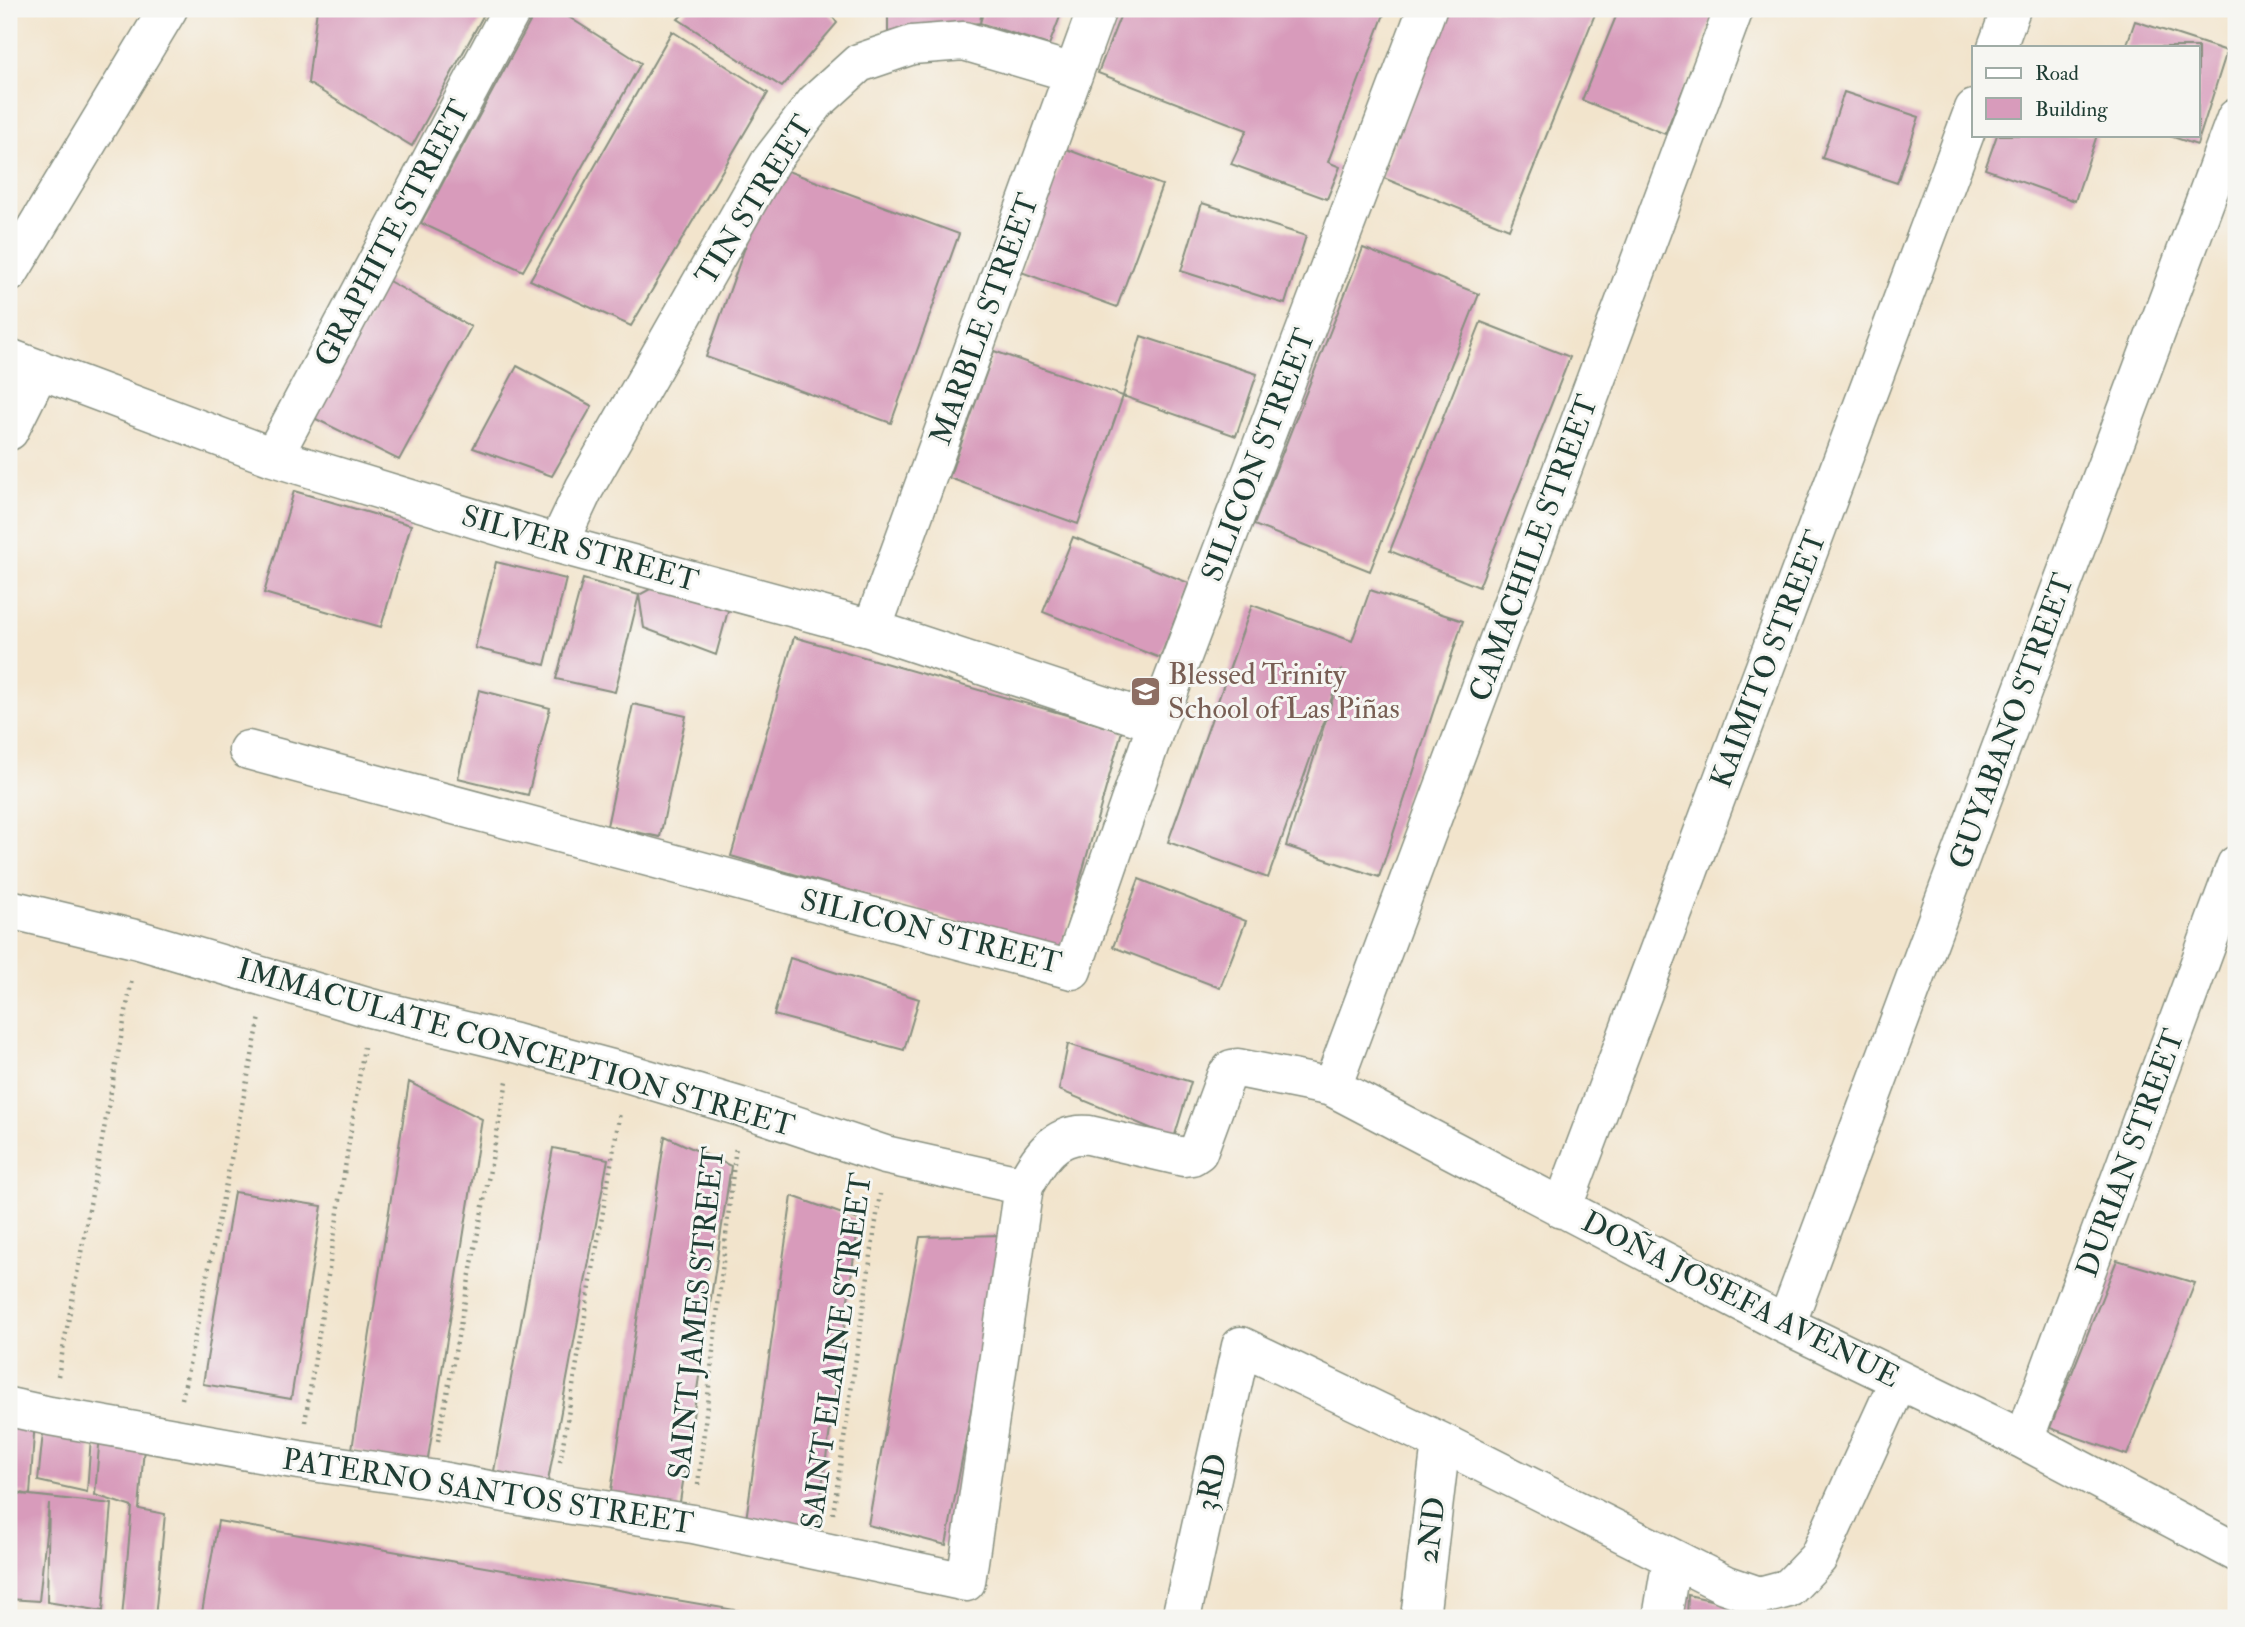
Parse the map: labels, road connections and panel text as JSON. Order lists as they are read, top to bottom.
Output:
{
  "streets": {
    "street": [
      "TIN STREET",
      "GRAPHITE STREET",
      "MARBLE STREET",
      "SILICON STREET",
      "SILVER STREET",
      "CAMACHILE STREET",
      "KAIMITO STREET",
      "GUYABANO STREET",
      "IMMACULATE CONCEPTION STREET",
      "DURIAN STREET",
      "DOÑA JOSEFA AVENUE",
      "3RD",
      "PATERNO SANTOS STREET",
      "2ND"
    ],
    "path": ["SAINT JAMES STREET", "SAINT ELAINE STREET"]
  },
  "crossings": [
    ["TIN STREET", "MARBLE STREET"],
    ["TIN STREET", "SILVER STREET"],
    ["GRAPHITE STREET", "SILVER STREET"],
    ["MARBLE STREET", "SILVER STREET"],
    ["SILICON STREET", "SILVER STREET"],
    ["CAMACHILE STREET", "DOÑA JOSEFA AVENUE"],
    ["KAIMITO STREET", "DOÑA JOSEFA AVENUE"],
    ["GUYABANO STREET", "DOÑA JOSEFA AVENUE"],
    ["IMMACULATE CONCEPTION STREET", "DOÑA JOSEFA AVENUE"],
    ["IMMACULATE CONCEPTION STREET", "SAINT JAMES STREET"],
    ["IMMACULATE CONCEPTION STREET", "SAINT ELAINE STREET"],
    ["IMMACULATE CONCEPTION STREET", "PATERNO SANTOS STREET"],
    ["DURIAN STREET", "DOÑA JOSEFA AVENUE"],
    ["DOÑA JOSEFA AVENUE", "PATERNO SANTOS STREET"],
    ["SAINT JAMES STREET", "PATERNO SANTOS STREET"],
    ["SAINT ELAINE STREET", "PATERNO SANTOS STREET"],
    ["3RD", "2ND"]
  ],
  "places": {
    "school or university": ["Blessed Trinity School of Las Piñas"]
  },
  "legend": ["Road", "Building"]
}
